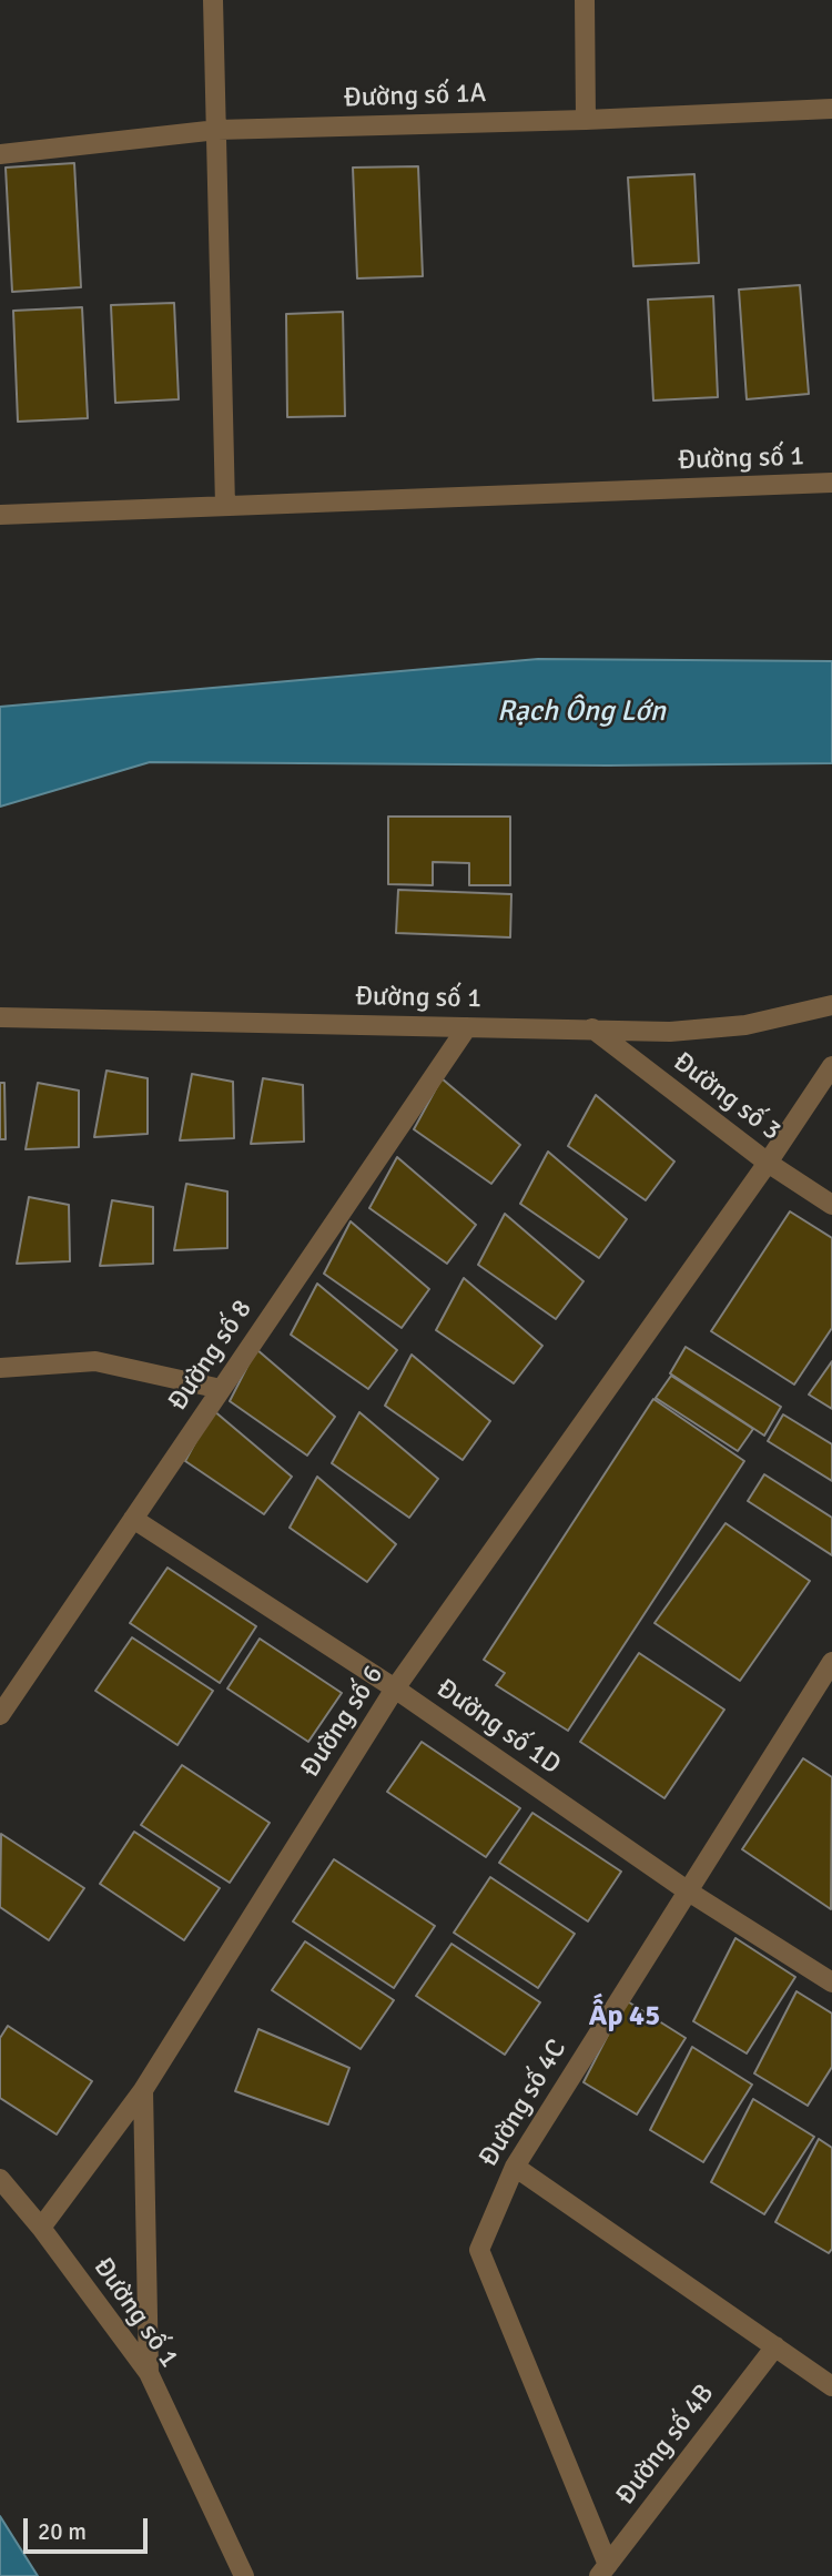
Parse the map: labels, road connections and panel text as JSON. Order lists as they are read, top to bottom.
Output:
{
  "streets": {
    "street": [
      "Đường số 1A",
      "Đường số 1",
      "Đường số 3",
      "Đường số 8",
      "Đường số 6",
      "Đường số 1D",
      "Đường số 4C",
      "Đường số 4B"
    ]
  },
  "crossings": [
    ["Đường số 1", "Đường số 3"],
    ["Đường số 1", "Đường số 8"],
    ["Đường số 1", "Đường số 6"],
    ["Đường số 3", "Đường số 6"],
    ["Đường số 8", "Đường số 1D"],
    ["Đường số 6", "Đường số 1D"],
    ["Đường số 1D", "Đường số 4C"],
    ["Đường số 4C", "Đường số 4B"]
  ],
  "districts": ["Ấp 45"],
  "water": ["Rạch Ông Lớn"],
  "scale_bar": "20 m"
}
